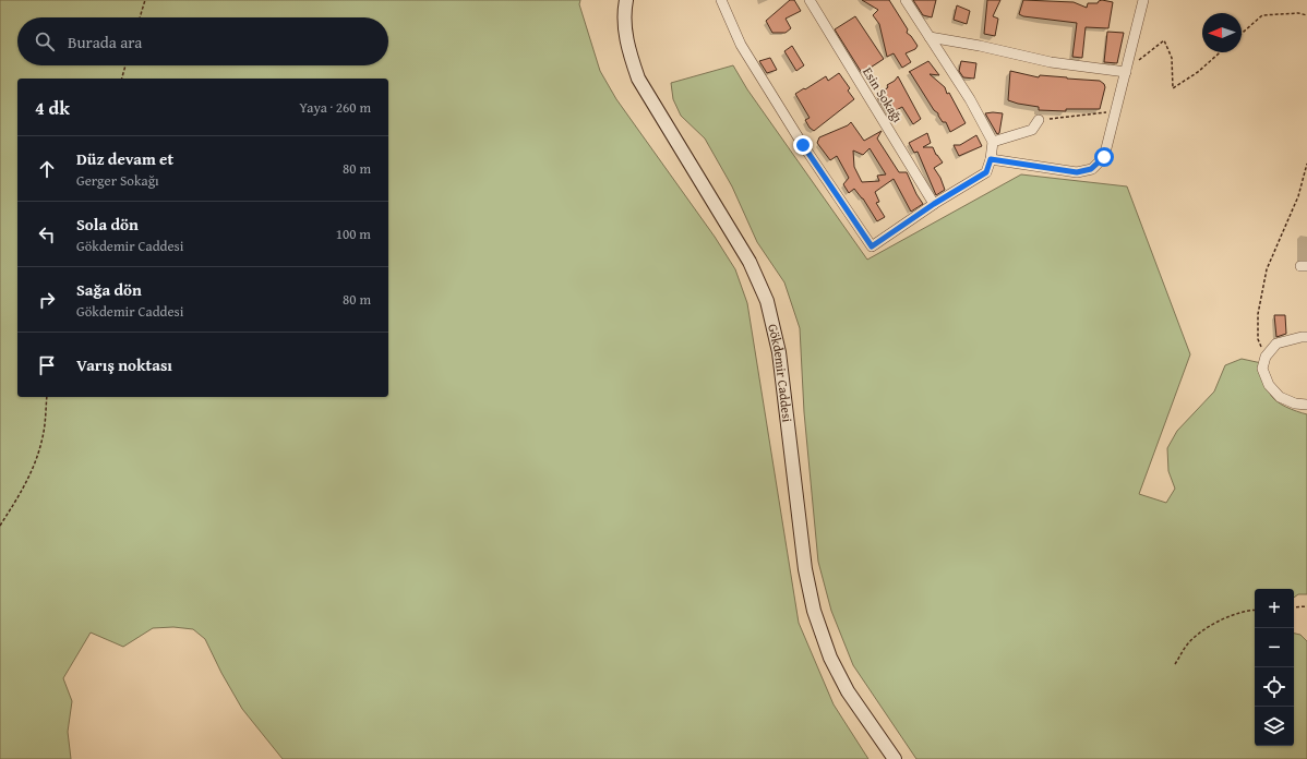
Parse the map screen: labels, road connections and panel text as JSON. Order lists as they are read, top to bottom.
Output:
{
  "streets": {
    "main road": ["Gökdemir Caddesi"],
    "street": ["Esin Sokağı"]
  },
  "north": "left",
  "page": {
    "search": "Burada ara",
    "heading": ["4 dk", "Yaya · 260 m"],
    "list": [
      ["Düz devam et", "Gerger Sokağı", "80 m"],
      ["Sola dön", "Gökdemir Caddesi", "100 m"],
      ["Sağa dön", "Gökdemir Caddesi", "80 m"],
      "Varış noktası"
    ],
    "map_buttons": ["+", "−"]
  }
}
